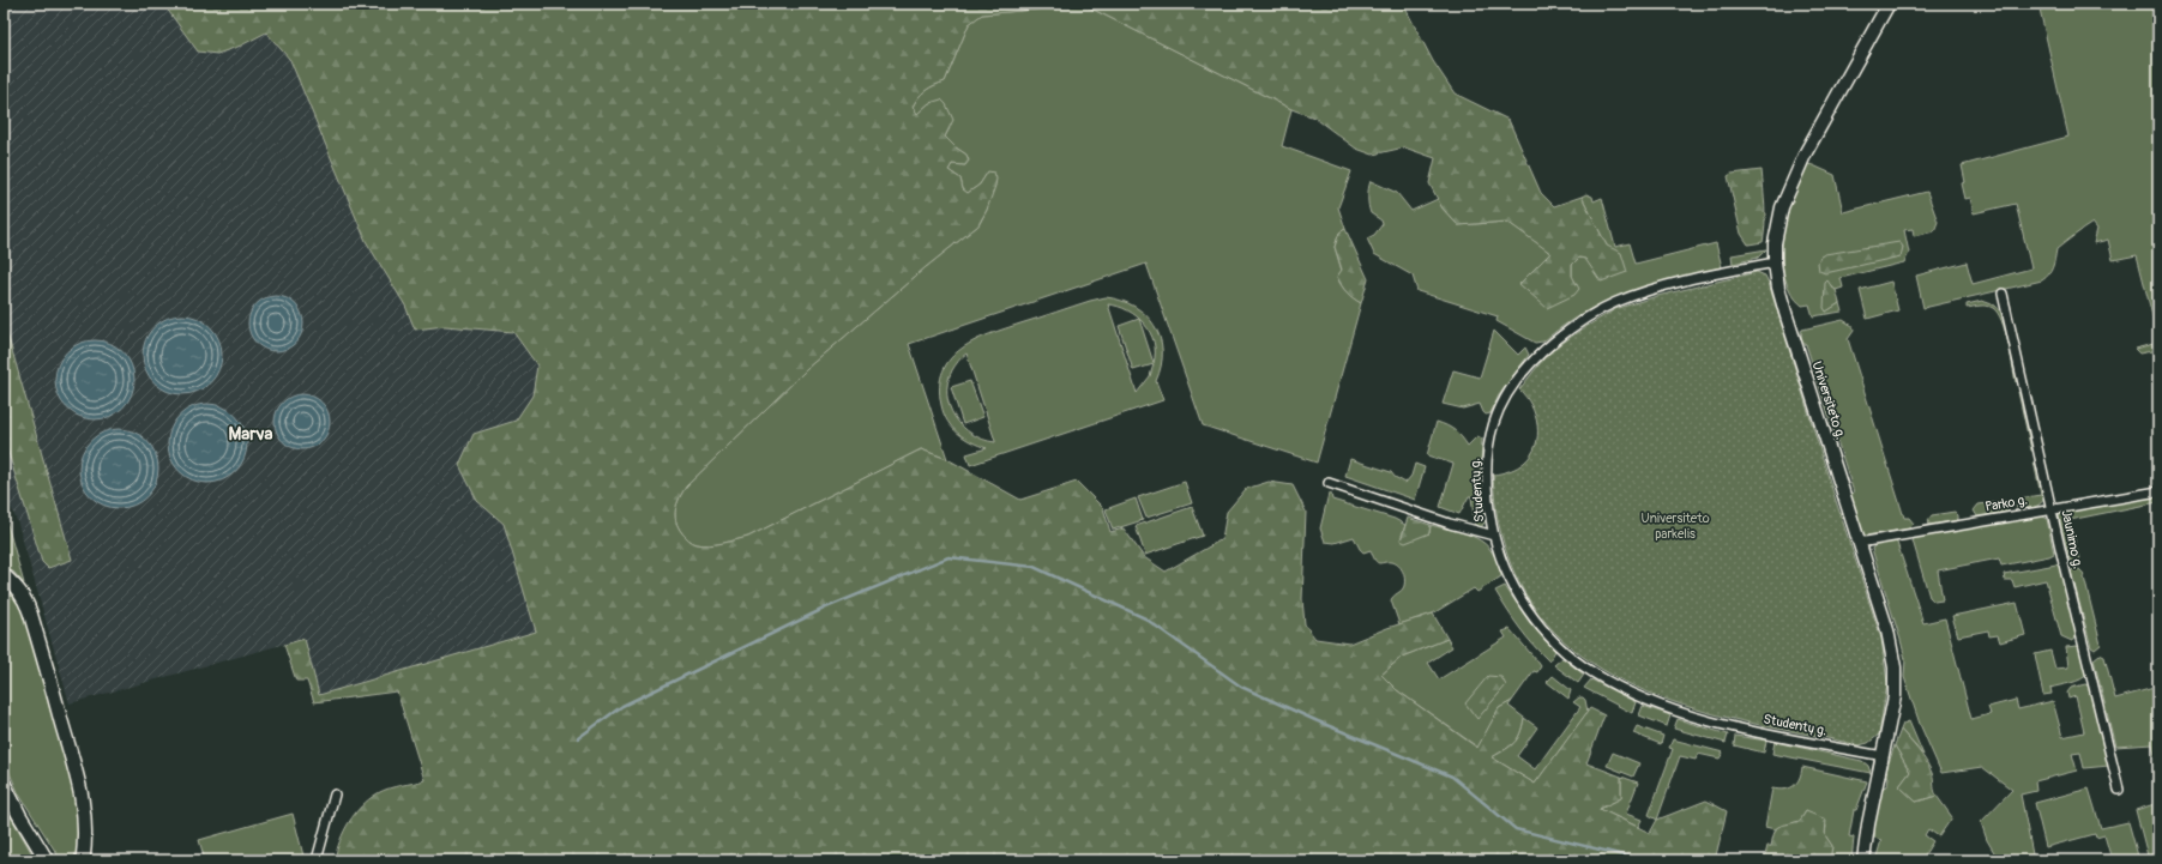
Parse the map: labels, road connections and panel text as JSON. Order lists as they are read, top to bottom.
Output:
{
  "streets": {
    "main road": ["Universiteto g."],
    "street": ["Studentų g.", "Parko g.", "Jaunimo g."]
  },
  "crossings": [
    ["Universiteto g.", "Studentų g."],
    ["Universiteto g.", "Parko g."],
    ["Parko g.", "Jaunimo g."]
  ],
  "districts": ["Marva"],
  "parks": ["Universiteto parkelis"]
}
